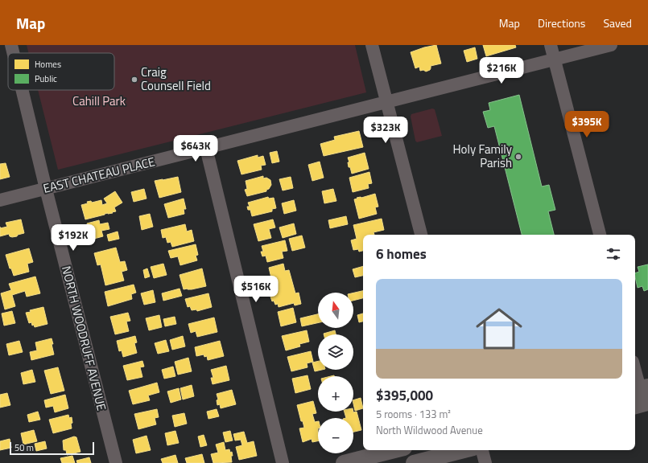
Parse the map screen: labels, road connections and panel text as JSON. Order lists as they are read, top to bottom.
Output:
{
  "streets": {
    "street": ["EAST CHATEAU PLACE", "NORTH WOODRUFF AVENUE"]
  },
  "crossings": [
    ["EAST CHATEAU PLACE", "NORTH WOODRUFF AVENUE"]
  ],
  "parks": ["Cahill Park"],
  "places": ["Craig Counsell Field", "Holy Family Parish"],
  "legend": ["Homes", "Public"],
  "scale_bar": "50 m",
  "north": "top",
  "page": {
    "header": "Map",
    "nav": ["Map", "Directions", "Saved"],
    "price": [
      "$216K",
      "$395K",
      "$323K",
      "$643K",
      "$192K",
      "$516K"
    ],
    "heading": "6 homes",
    "list": [
      {
        "name": "$395,000",
        "note": "5 rooms · 133 m² · North Wildwood Avenue"
      }
    ],
    "map_buttons": ["+", "−"],
    "scale": "50 m"
  }
}
